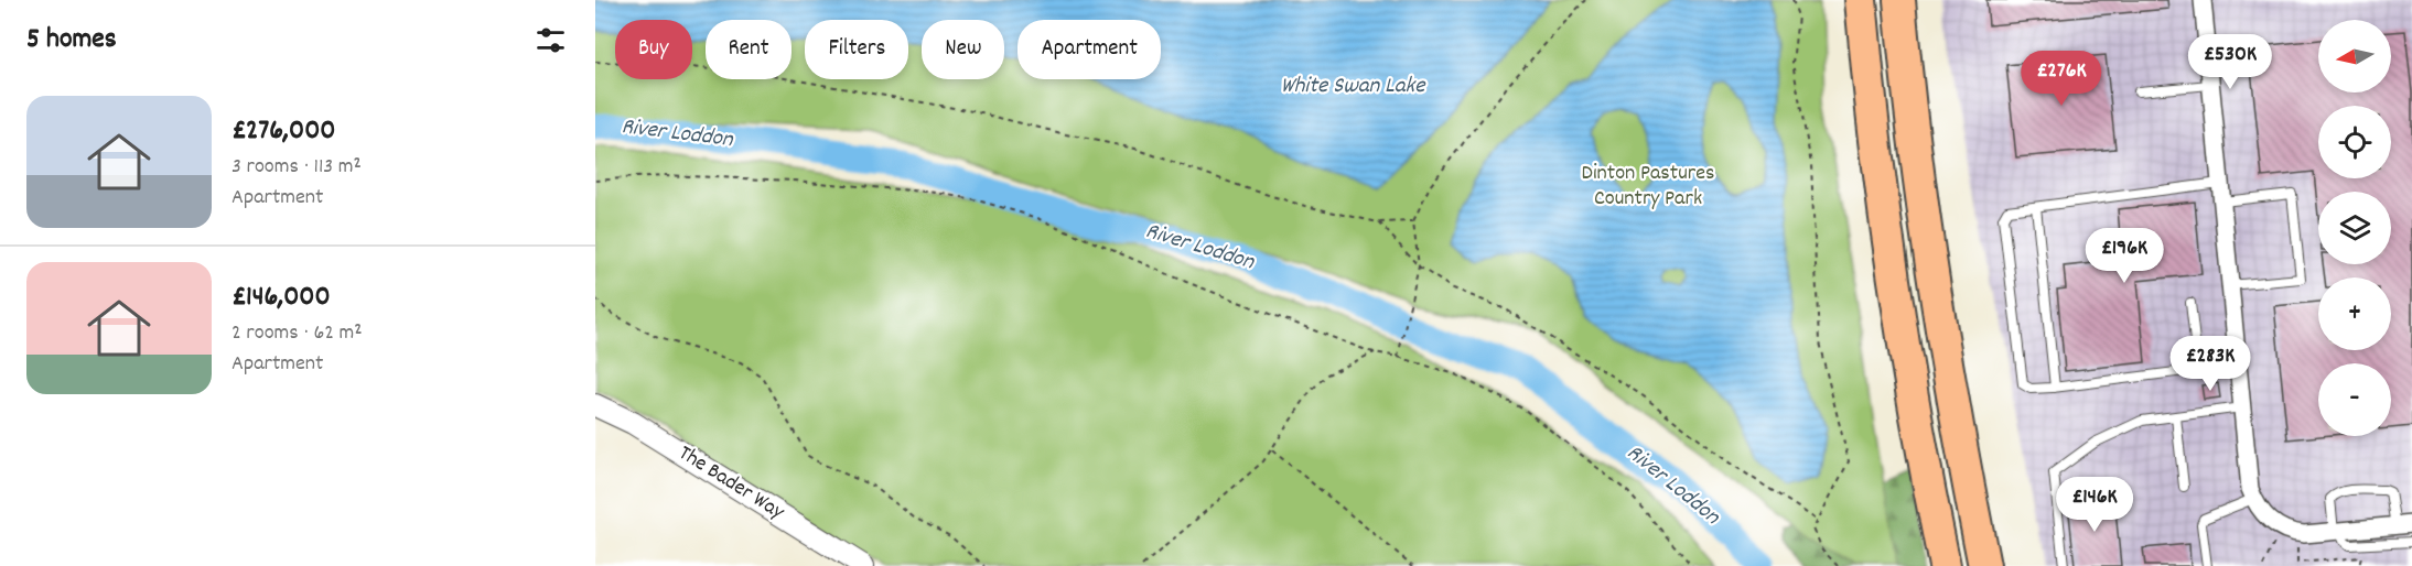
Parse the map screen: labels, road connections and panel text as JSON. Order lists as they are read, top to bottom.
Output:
{
  "streets": {
    "street": ["The Bader Way"]
  },
  "water": ["White Swan Lake", "River Loddon"],
  "parks": ["Dinton Pastures Country Park"],
  "north": "left",
  "page": {
    "heading": "5 homes",
    "map_buttons": ["+", "−"],
    "chip": [
      "Buy",
      "Rent",
      "Filters",
      "New",
      "Apartment"
    ],
    "price": [
      "£530K",
      "£276K",
      "£196K",
      "£283K",
      "£146K"
    ],
    "list": [
      {
        "name": "£276,000",
        "note": "3 rooms · 113 m² · Apartment"
      },
      {
        "name": "£146,000",
        "note": "2 rooms · 62 m² · Apartment"
      }
    ]
  }
}
